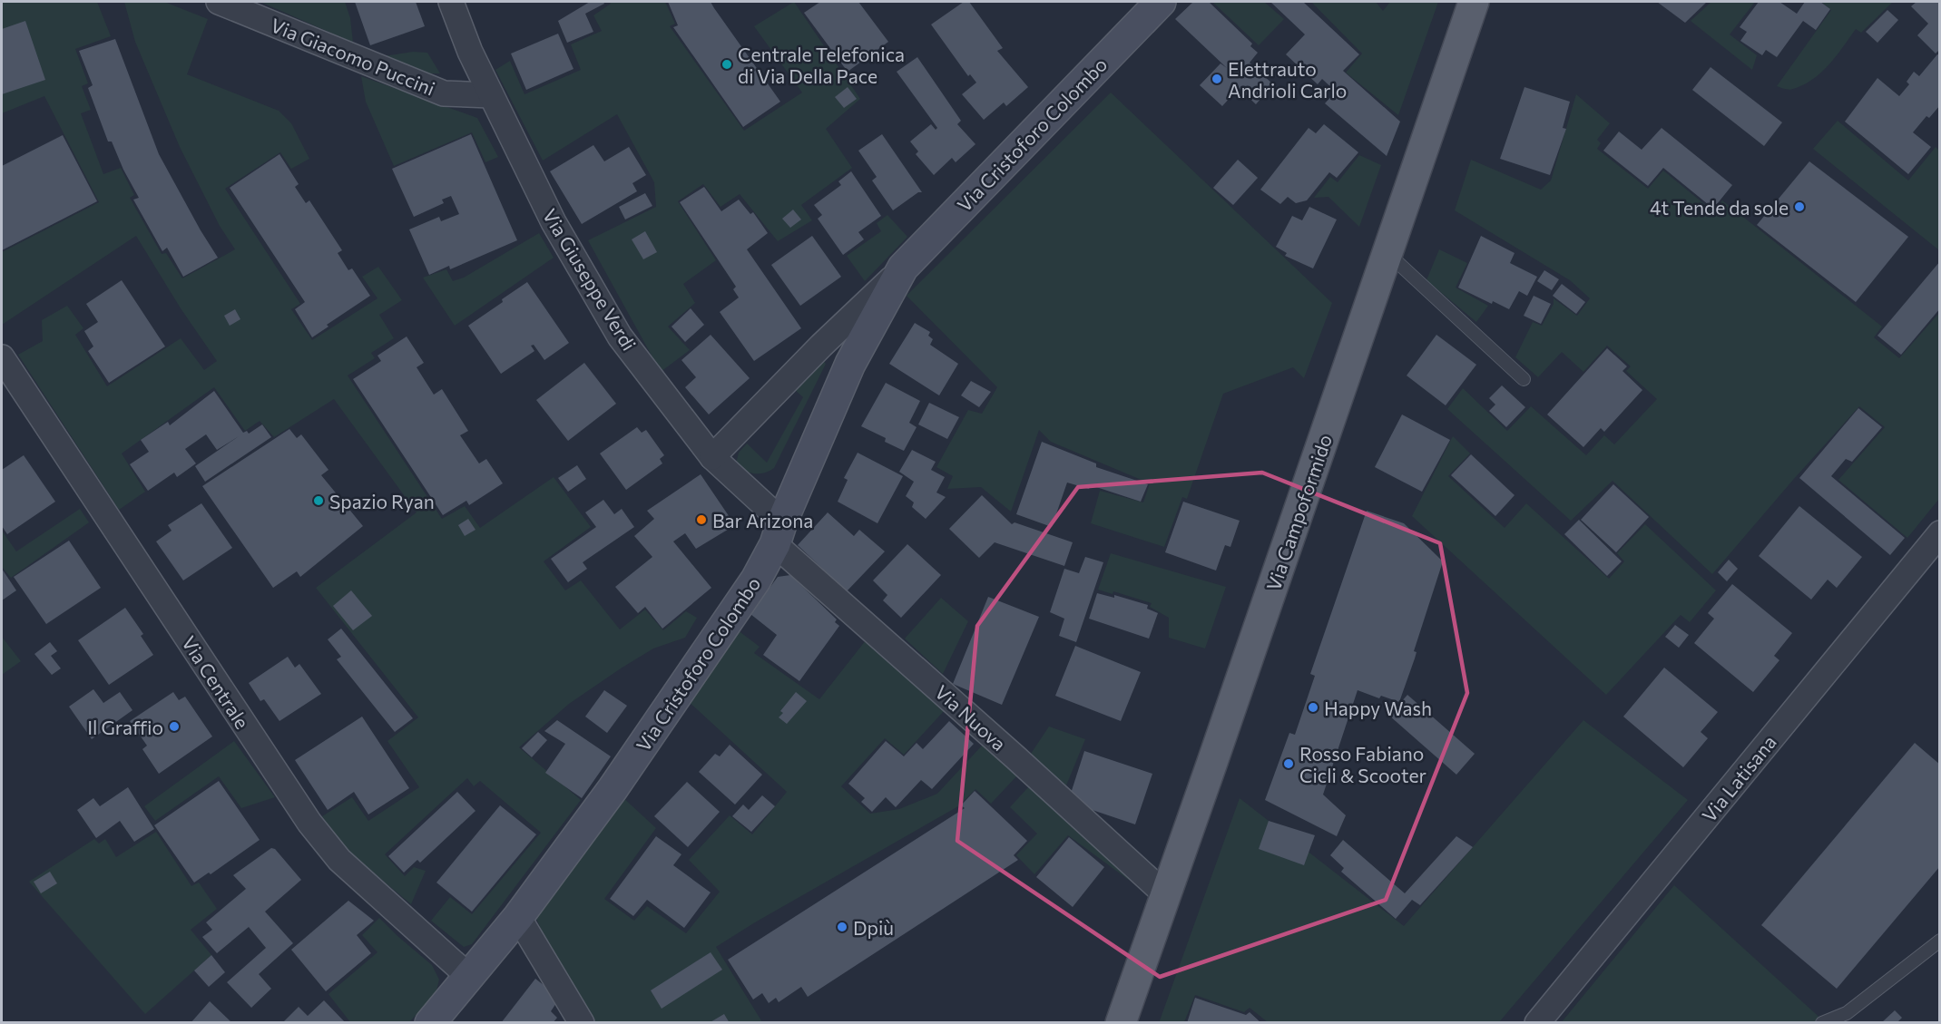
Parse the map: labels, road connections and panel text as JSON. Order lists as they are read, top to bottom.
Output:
{
  "streets": {
    "main road": ["Via Cristoforo Colombo", "Via Campoformido"],
    "street": [
      "Via Giacomo Puccini",
      "Via Giuseppe Verdi",
      "Via Centrale",
      "Via Nuova",
      "Via Latisana"
    ]
  },
  "crossings": [
    ["Via Giacomo Puccini", "Via Giuseppe Verdi"],
    ["Via Cristoforo Colombo", "Via Giuseppe Verdi"],
    ["Via Cristoforo Colombo", "Via Centrale"],
    ["Via Cristoforo Colombo", "Via Nuova"],
    ["Via Giuseppe Verdi", "Via Nuova"],
    ["Via Campoformido", "Via Nuova"]
  ],
  "places": [
    "Centrale Telefonica di Via Della Pace",
    "Elettrauto Andrioli Carlo",
    "4t Tende da sole",
    "Spazio Ryan",
    "Bar Arizona",
    "Happy Wash",
    "Il Graffio",
    "Rosso Fabiano Cicli & Scooter",
    "Dpiù"
  ]
}
